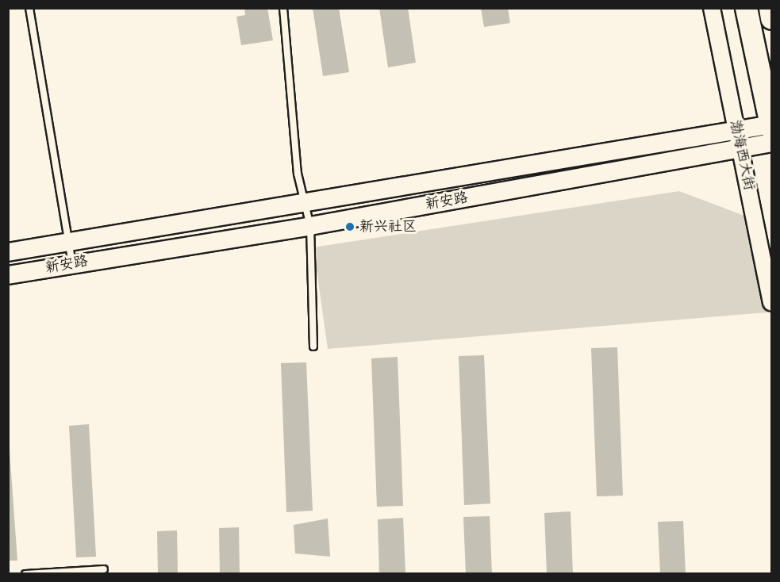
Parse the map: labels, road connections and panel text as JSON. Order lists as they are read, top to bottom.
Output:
{
  "streets": {
    "main road": ["新安路"],
    "street": ["渤海西大街"]
  },
  "crossings": [
    ["渤海西大街", "新安路"]
  ],
  "places": ["新兴社区"]
}
